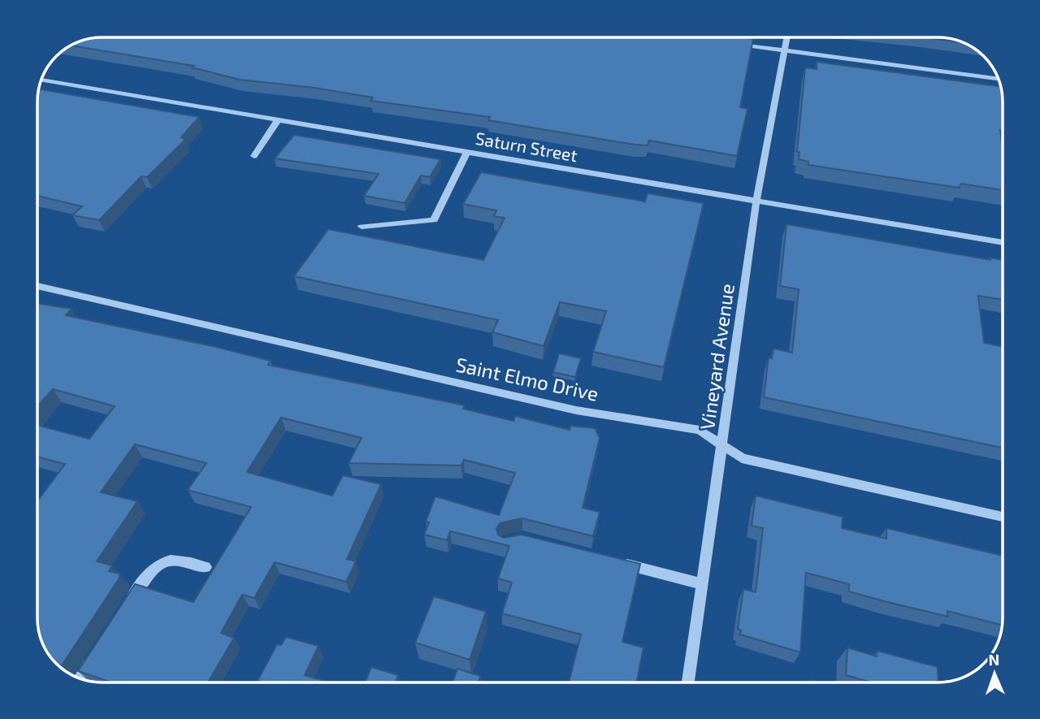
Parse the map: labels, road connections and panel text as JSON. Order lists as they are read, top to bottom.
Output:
{
  "streets": {
    "street": ["Saturn Street", "Vineyard Avenue", "Saint Elmo Drive"]
  },
  "crossings": [
    ["Saturn Street", "Vineyard Avenue"],
    ["Vineyard Avenue", "Saint Elmo Drive"]
  ],
  "north": "top"
}
